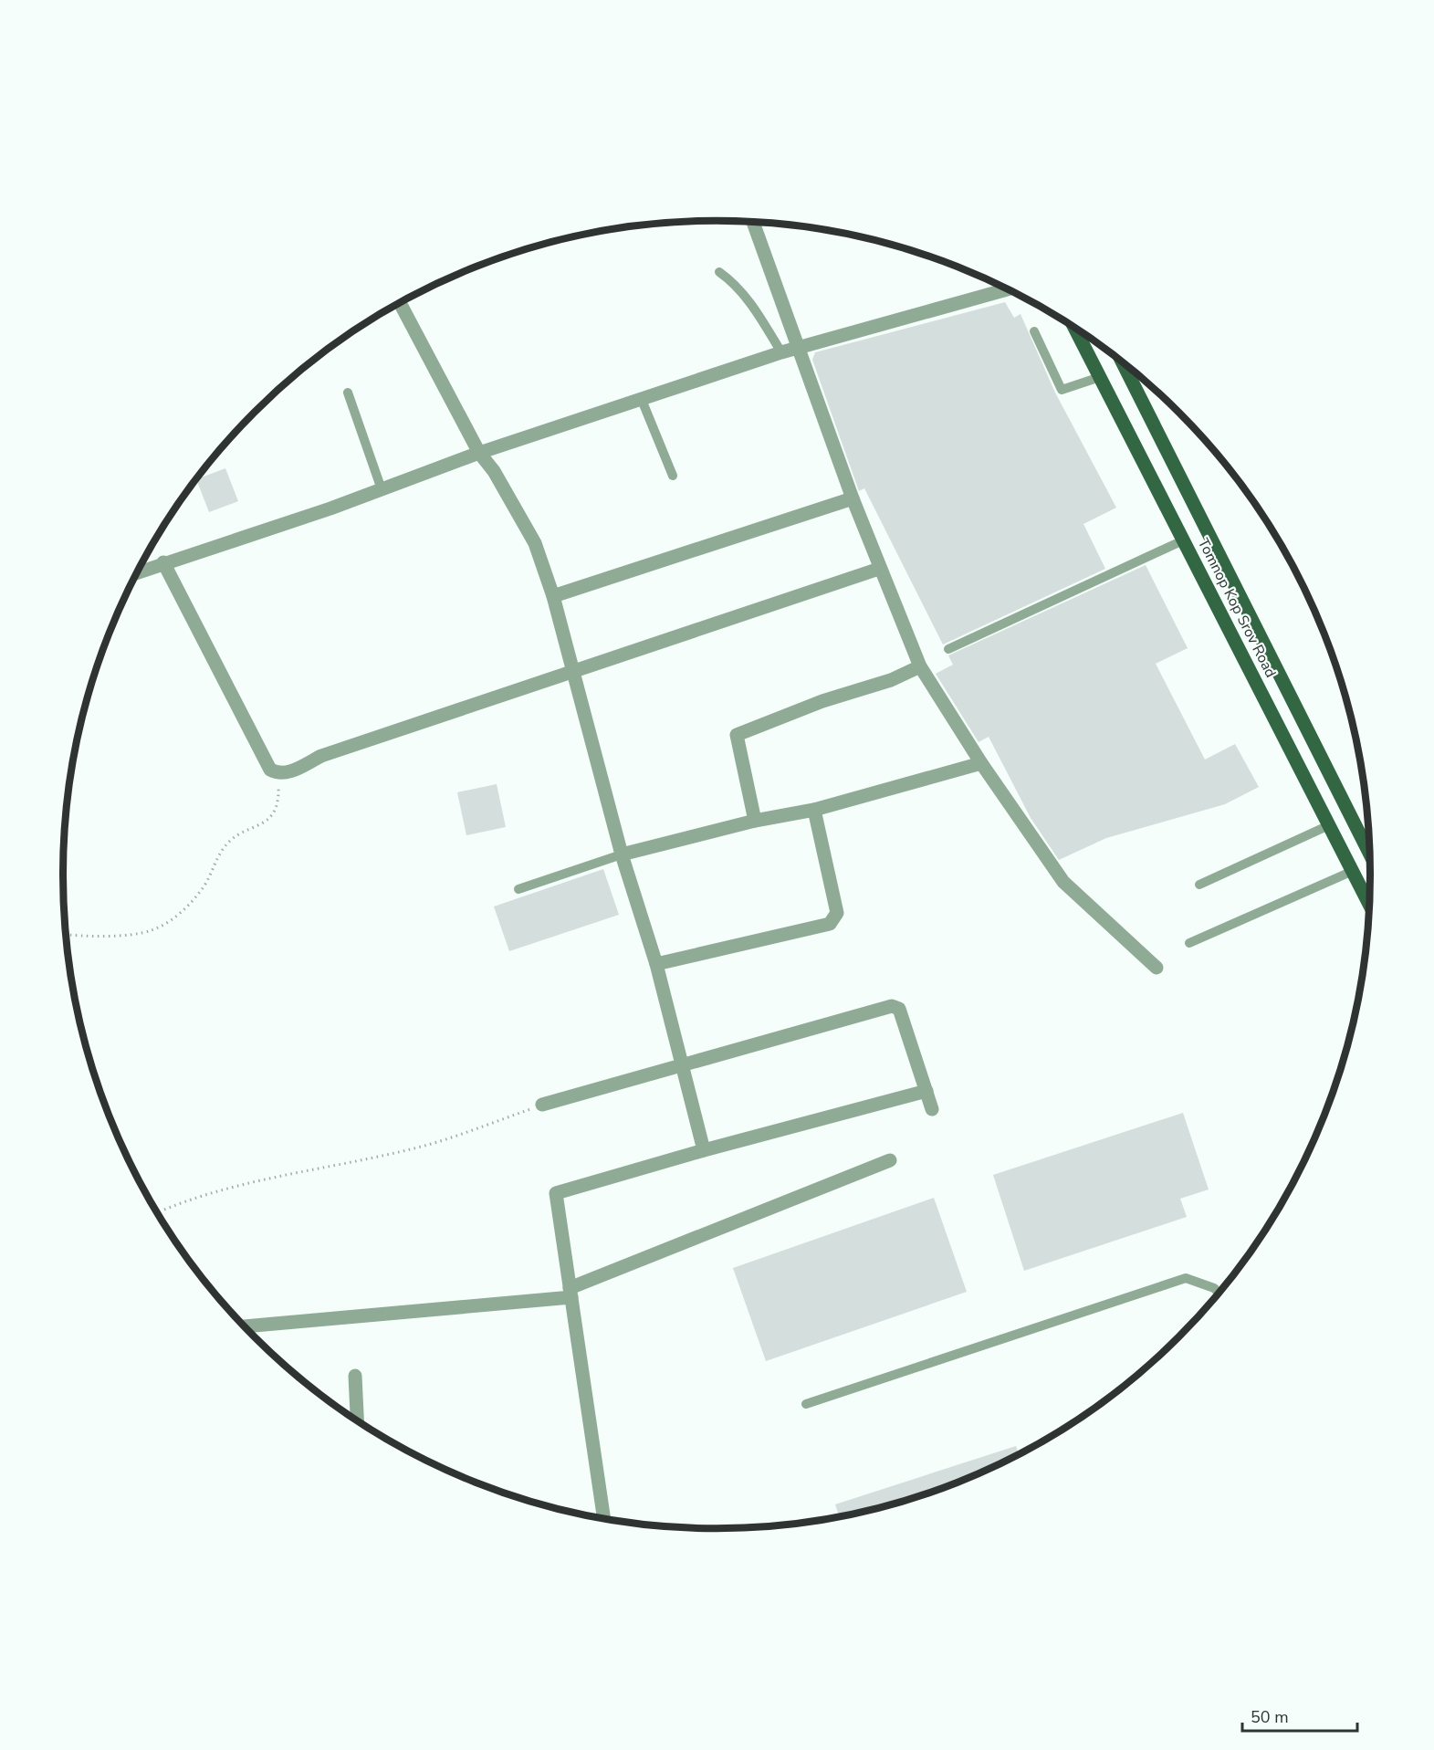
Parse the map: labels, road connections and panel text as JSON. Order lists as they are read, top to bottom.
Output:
{
  "streets": {
    "main road": ["Tomnop Kop Srov Road"]
  },
  "scale_bar": "50 m"
}
